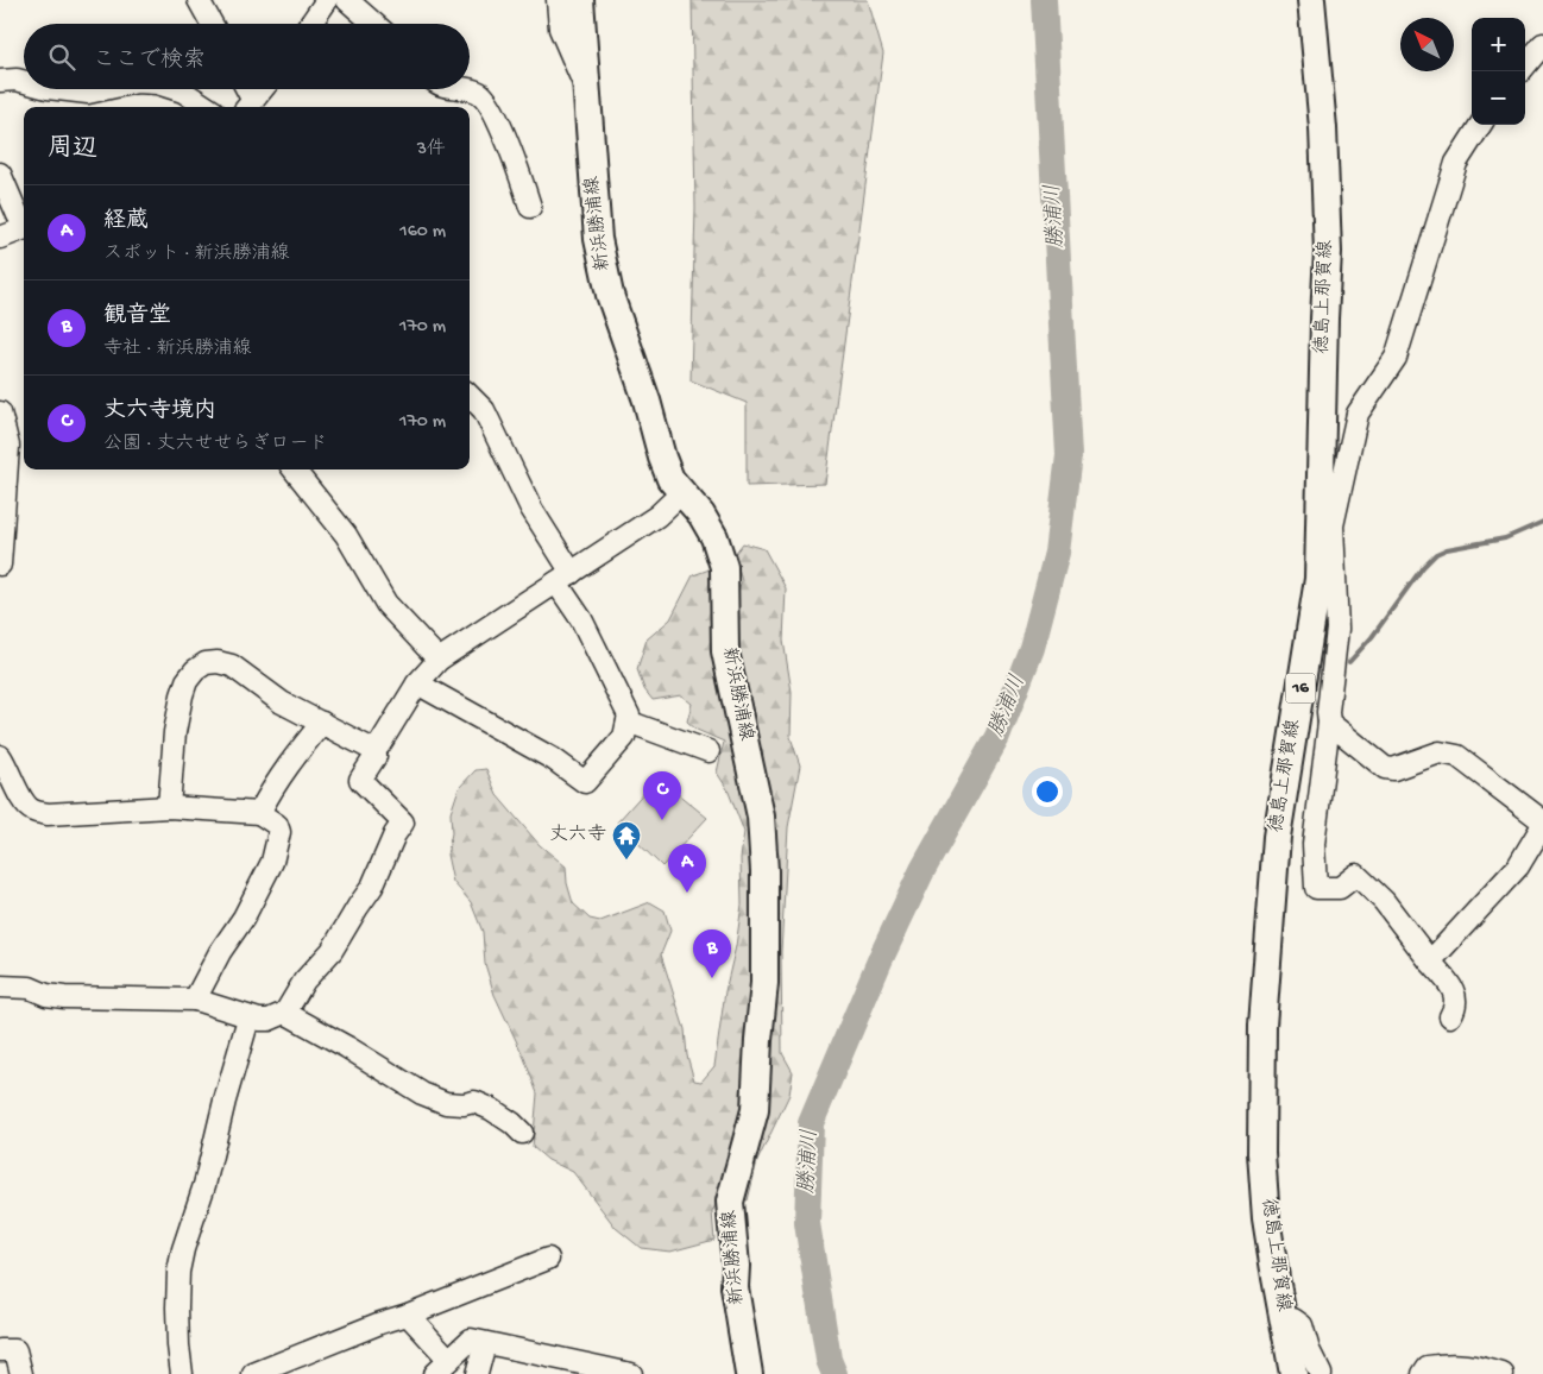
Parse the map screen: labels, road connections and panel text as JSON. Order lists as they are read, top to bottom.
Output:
{
  "streets": {
    "main road": ["新浜勝浦線", "徳島上那賀線", "16"]
  },
  "water": ["勝浦川"],
  "places": {
    "temple": ["丈六寺"]
  },
  "north": "top left",
  "page": {
    "map_buttons": ["+", "−"],
    "search": "ここで検索",
    "heading": ["周辺", "3件"],
    "list": [
      {
        "mark": "A",
        "name": "経蔵",
        "note": "スポット · 新浜勝浦線",
        "value": "160 m"
      },
      {
        "mark": "B",
        "name": "観音堂",
        "note": "寺社 · 新浜勝浦線",
        "value": "170 m"
      },
      {
        "mark": "C",
        "name": "丈六寺境内",
        "note": "公園 · 丈六せせらぎロード",
        "value": "170 m"
      }
    ],
    "pins": ["C", "A", "B"]
  }
}
